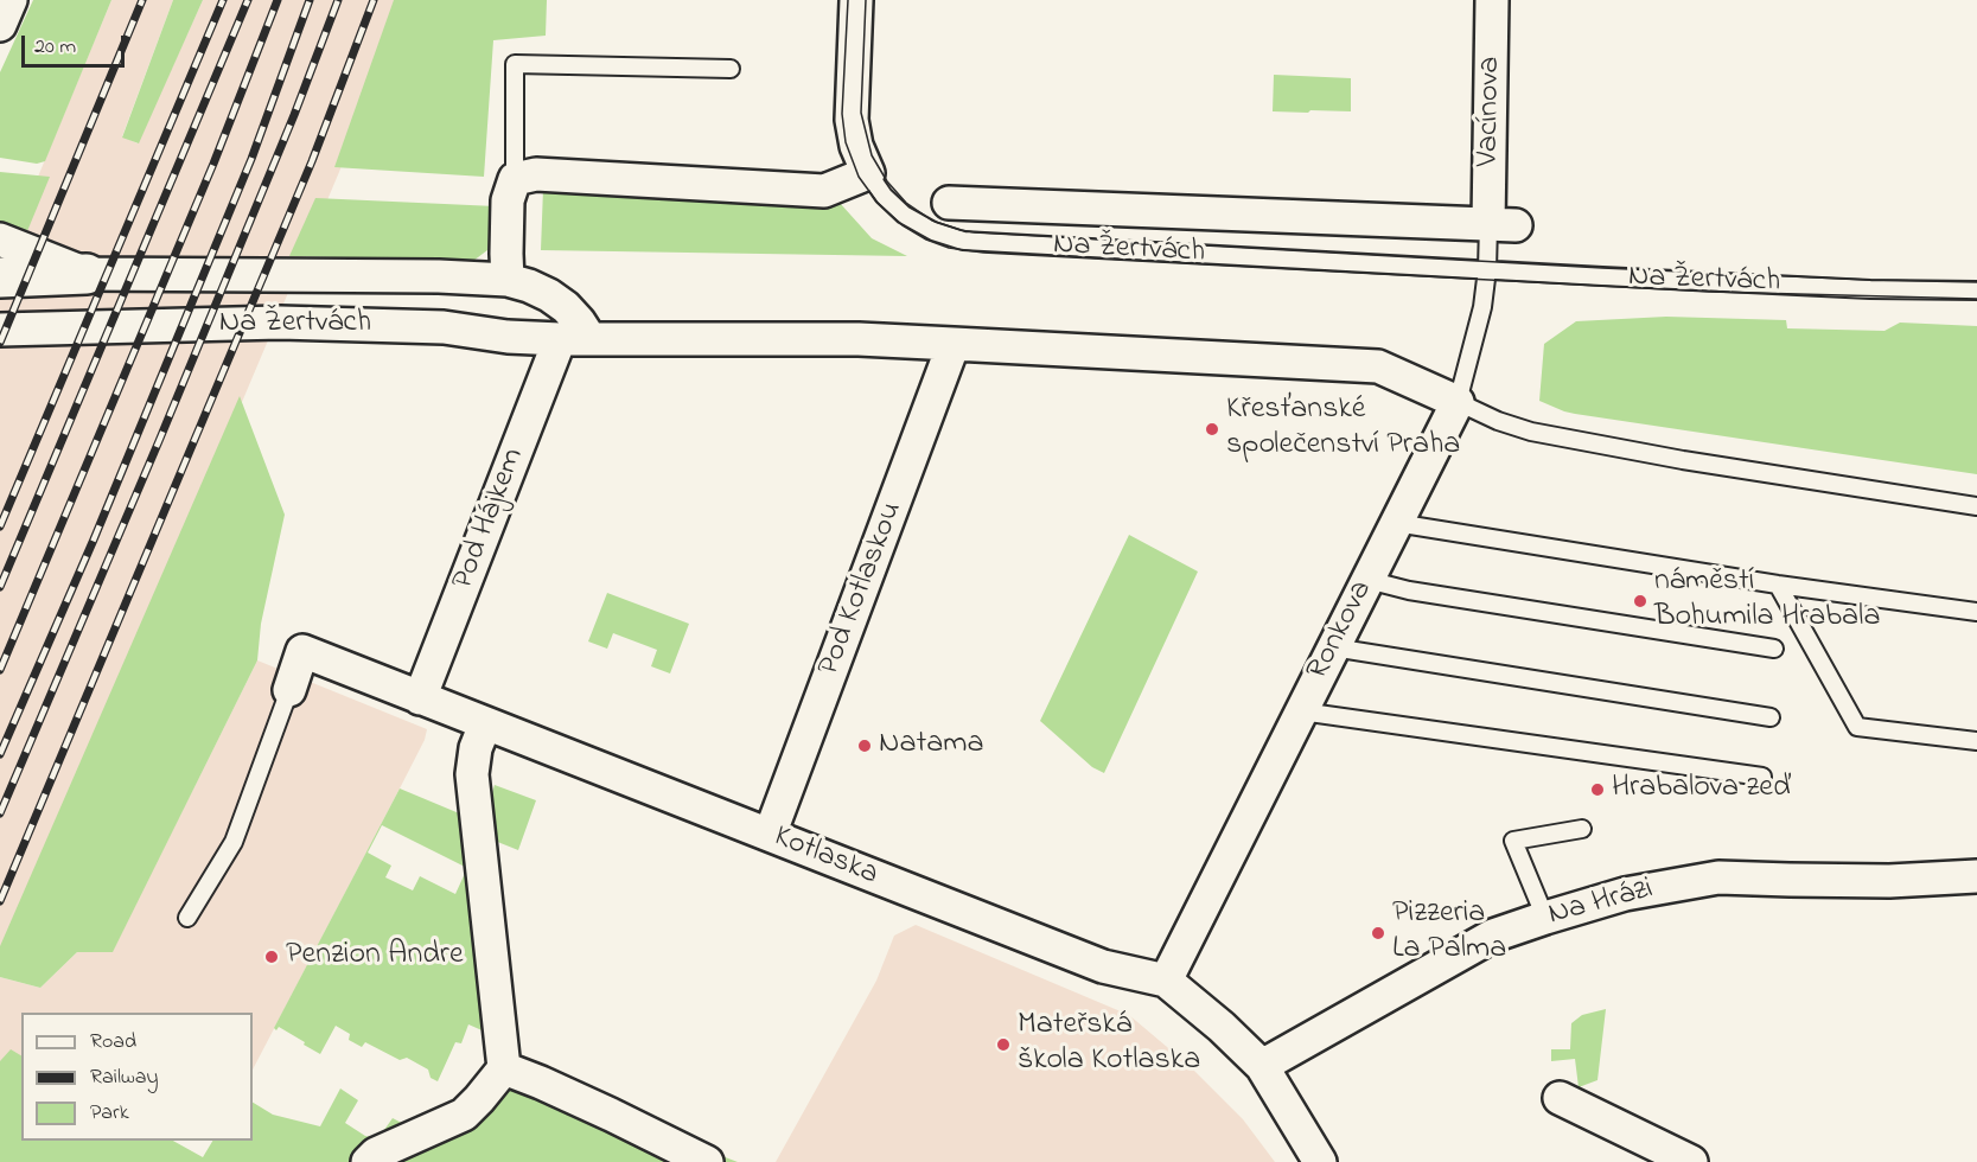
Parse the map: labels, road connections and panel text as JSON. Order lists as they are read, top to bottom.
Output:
{
  "streets": {
    "street": [
      "Vacínova",
      "Na Žertvách",
      "Pod Hájkem",
      "Pod Kotlaskou",
      "Ronkova",
      "Kotlaska",
      "Na Hrázi"
    ]
  },
  "crossings": [
    ["Vacínova", "Na Žertvách"],
    ["Vacínova", "Ronkova"],
    ["Na Žertvách", "Pod Hájkem"],
    ["Na Žertvách", "Pod Kotlaskou"],
    ["Na Žertvách", "Ronkova"],
    ["Pod Hájkem", "Kotlaska"],
    ["Pod Kotlaskou", "Kotlaska"],
    ["Ronkova", "Kotlaska"],
    ["Kotlaska", "Na Hrázi"]
  ],
  "places": [
    "Křesťanské společenství Praha",
    "náměstí Bohumila Hrabala",
    "Natama",
    "Hrabalova zeď",
    "Pizzeria La Palma",
    "Penzion Andre",
    "Mateřská škola Kotlaska"
  ],
  "legend": ["Road", "Railway", "Park"],
  "scale_bar": "20 m"
}
